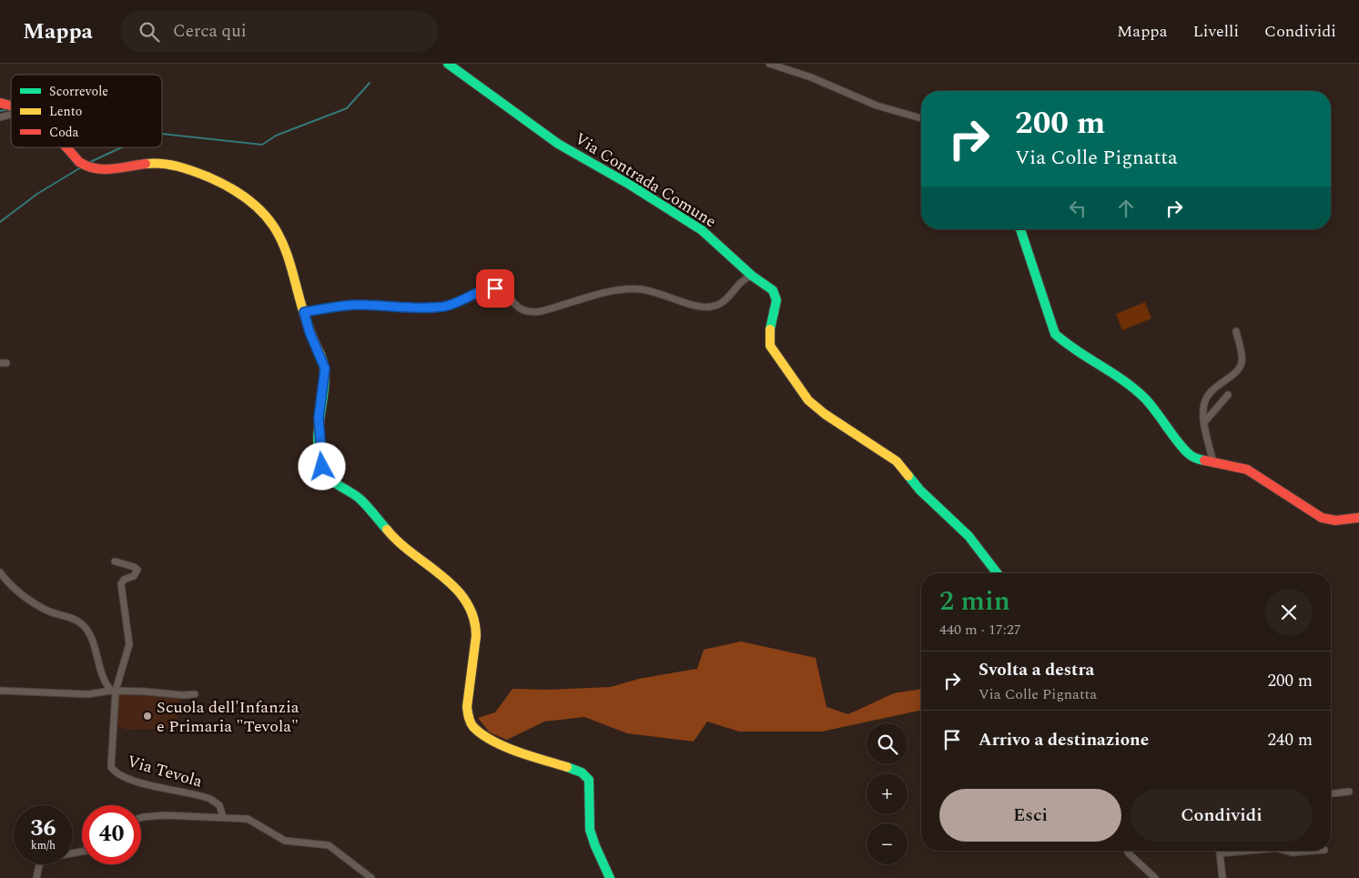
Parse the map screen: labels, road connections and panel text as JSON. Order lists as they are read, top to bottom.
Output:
{
  "streets": {
    "street": ["Via Contrada Comune", "Via Tevola"]
  },
  "places": ["Scuola dell'Infanzia e Primaria \"Tevola\""],
  "legend": ["Scorrevole", "Lento", "Coda"],
  "page": {
    "header": "Mappa",
    "search": "Cerca qui",
    "nav": ["Mappa", "Livelli", "Condividi"],
    "turn": ["200 m", "Via Colle Pignatta"],
    "heading": ["2 min", "440 m · 17:27"],
    "list": [
      {
        "name": "Svolta a destra",
        "note": "Via Colle Pignatta",
        "value": "200 m"
      },
      {
        "name": "Arrivo a destinazione",
        "value": "240 m"
      }
    ],
    "map_buttons": ["+", "−"],
    "buttons": ["Esci", "Condividi"],
    "speed": "36 km/h",
    "limit": "40"
  }
}
